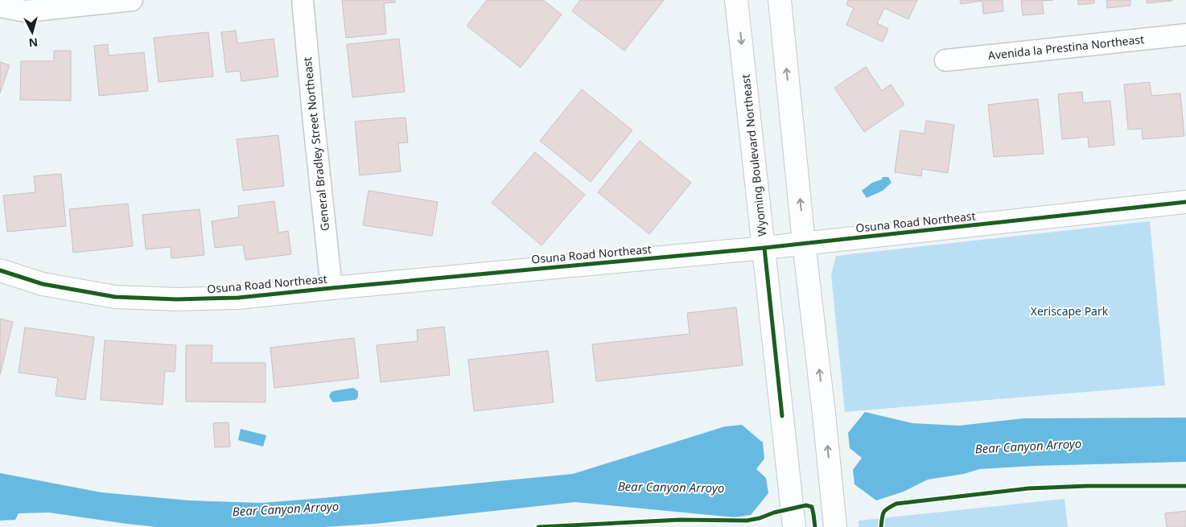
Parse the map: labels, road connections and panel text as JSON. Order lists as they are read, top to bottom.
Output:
{
  "streets": {
    "street": [
      "Avenida la Prestina Northeast",
      "General Bradley Street Northeast",
      "Wyoming Boulevard Northeast",
      "Osuna Road Northeast"
    ]
  },
  "crossings": [
    ["General Bradley Street Northeast", "Osuna Road Northeast"],
    ["Wyoming Boulevard Northeast", "Osuna Road Northeast"]
  ],
  "water": ["Bear Canyon Arroyo"],
  "parks": ["Xeriscape Park"],
  "north": "bottom"
}
